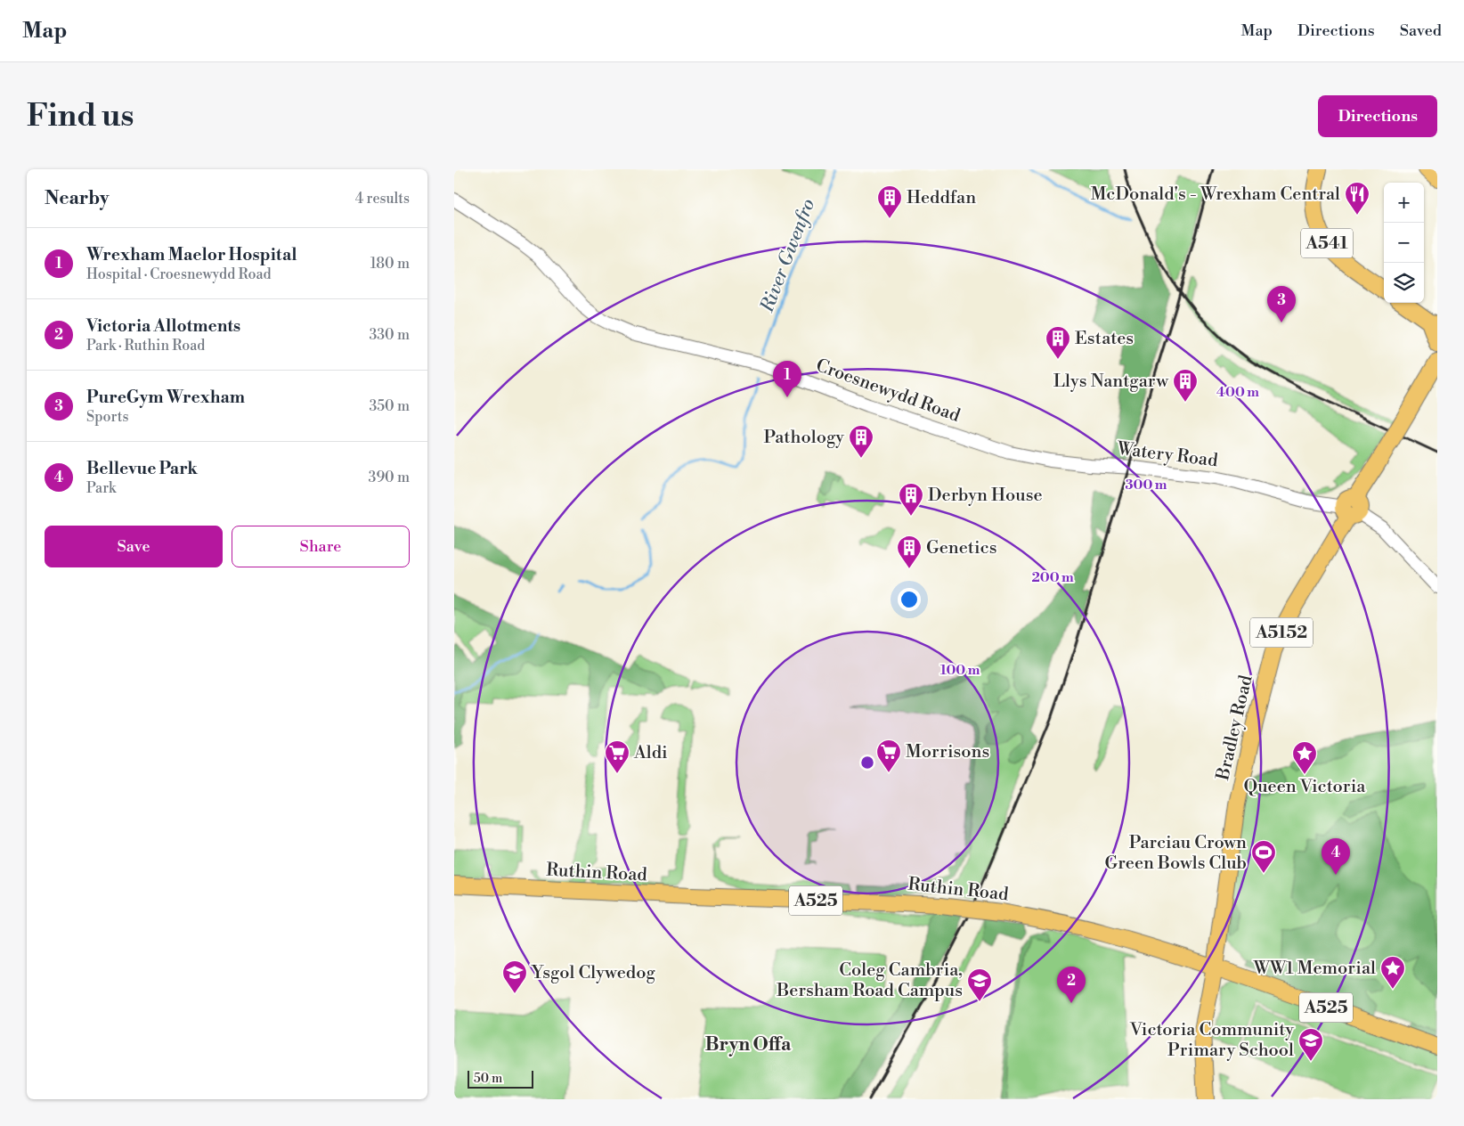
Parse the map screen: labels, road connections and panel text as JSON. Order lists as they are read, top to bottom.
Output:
{
  "streets": {
    "main road": [
      "A541",
      "A5152",
      "Bradley Road",
      "Ruthin Road",
      "A525"
    ],
    "street": ["Croesnewydd Road", "Watery Road"]
  },
  "crossings": [
    ["Croesnewydd Road", "Watery Road"],
    ["Watery Road", "Bradley Road"],
    ["A5152", "Bradley Road"],
    ["A5152", "Ruthin Road"],
    ["Bradley Road", "Ruthin Road"]
  ],
  "districts": ["Bryn Offa"],
  "water": ["River Gwenfro"],
  "places": {
    "restaurant": ["McDonald's - Wrexham Central"],
    "building": [
      "Heddfan",
      "Estates",
      "Llys Nantgarw",
      "Pathology",
      "Derbyn House",
      "Genetics"
    ],
    "supermarket": ["Morrisons", "Aldi"],
    "place": ["Queen Victoria", "WW1 Memorial"],
    "sports": ["Parciau Crown Green Bowls Club"],
    "school or university": ["Ysgol Clywedog", "Coleg Cambria, Bersham Road Campus", "Victoria Community Primary School"]
  },
  "scale_bar": "50 m",
  "page": {
    "header": "Map",
    "nav": ["Map", "Directions", "Saved"],
    "buttons": [
      "Directions",
      ["Save", "Share"]
    ],
    "title": "Find us",
    "heading": ["Nearby", "4 results"],
    "map_buttons": ["+", "−"],
    "list": [
      {
        "mark": "1",
        "name": "Wrexham Maelor Hospital",
        "note": "Hospital · Croesnewydd Road",
        "value": "180 m"
      },
      {
        "mark": "2",
        "name": "Victoria Allotments",
        "note": "Park · Ruthin Road",
        "value": "330 m"
      },
      {
        "mark": "3",
        "name": "PureGym Wrexham",
        "note": "Sports",
        "value": "350 m"
      },
      {
        "mark": "4",
        "name": "Bellevue Park",
        "note": "Park",
        "value": "390 m"
      }
    ],
    "pins": [
      "3",
      "1",
      "4",
      "2"
    ],
    "scale": "50 m"
  },
  "rings": [
    "400 m",
    "300 m",
    "200 m",
    "100 m"
  ]
}
